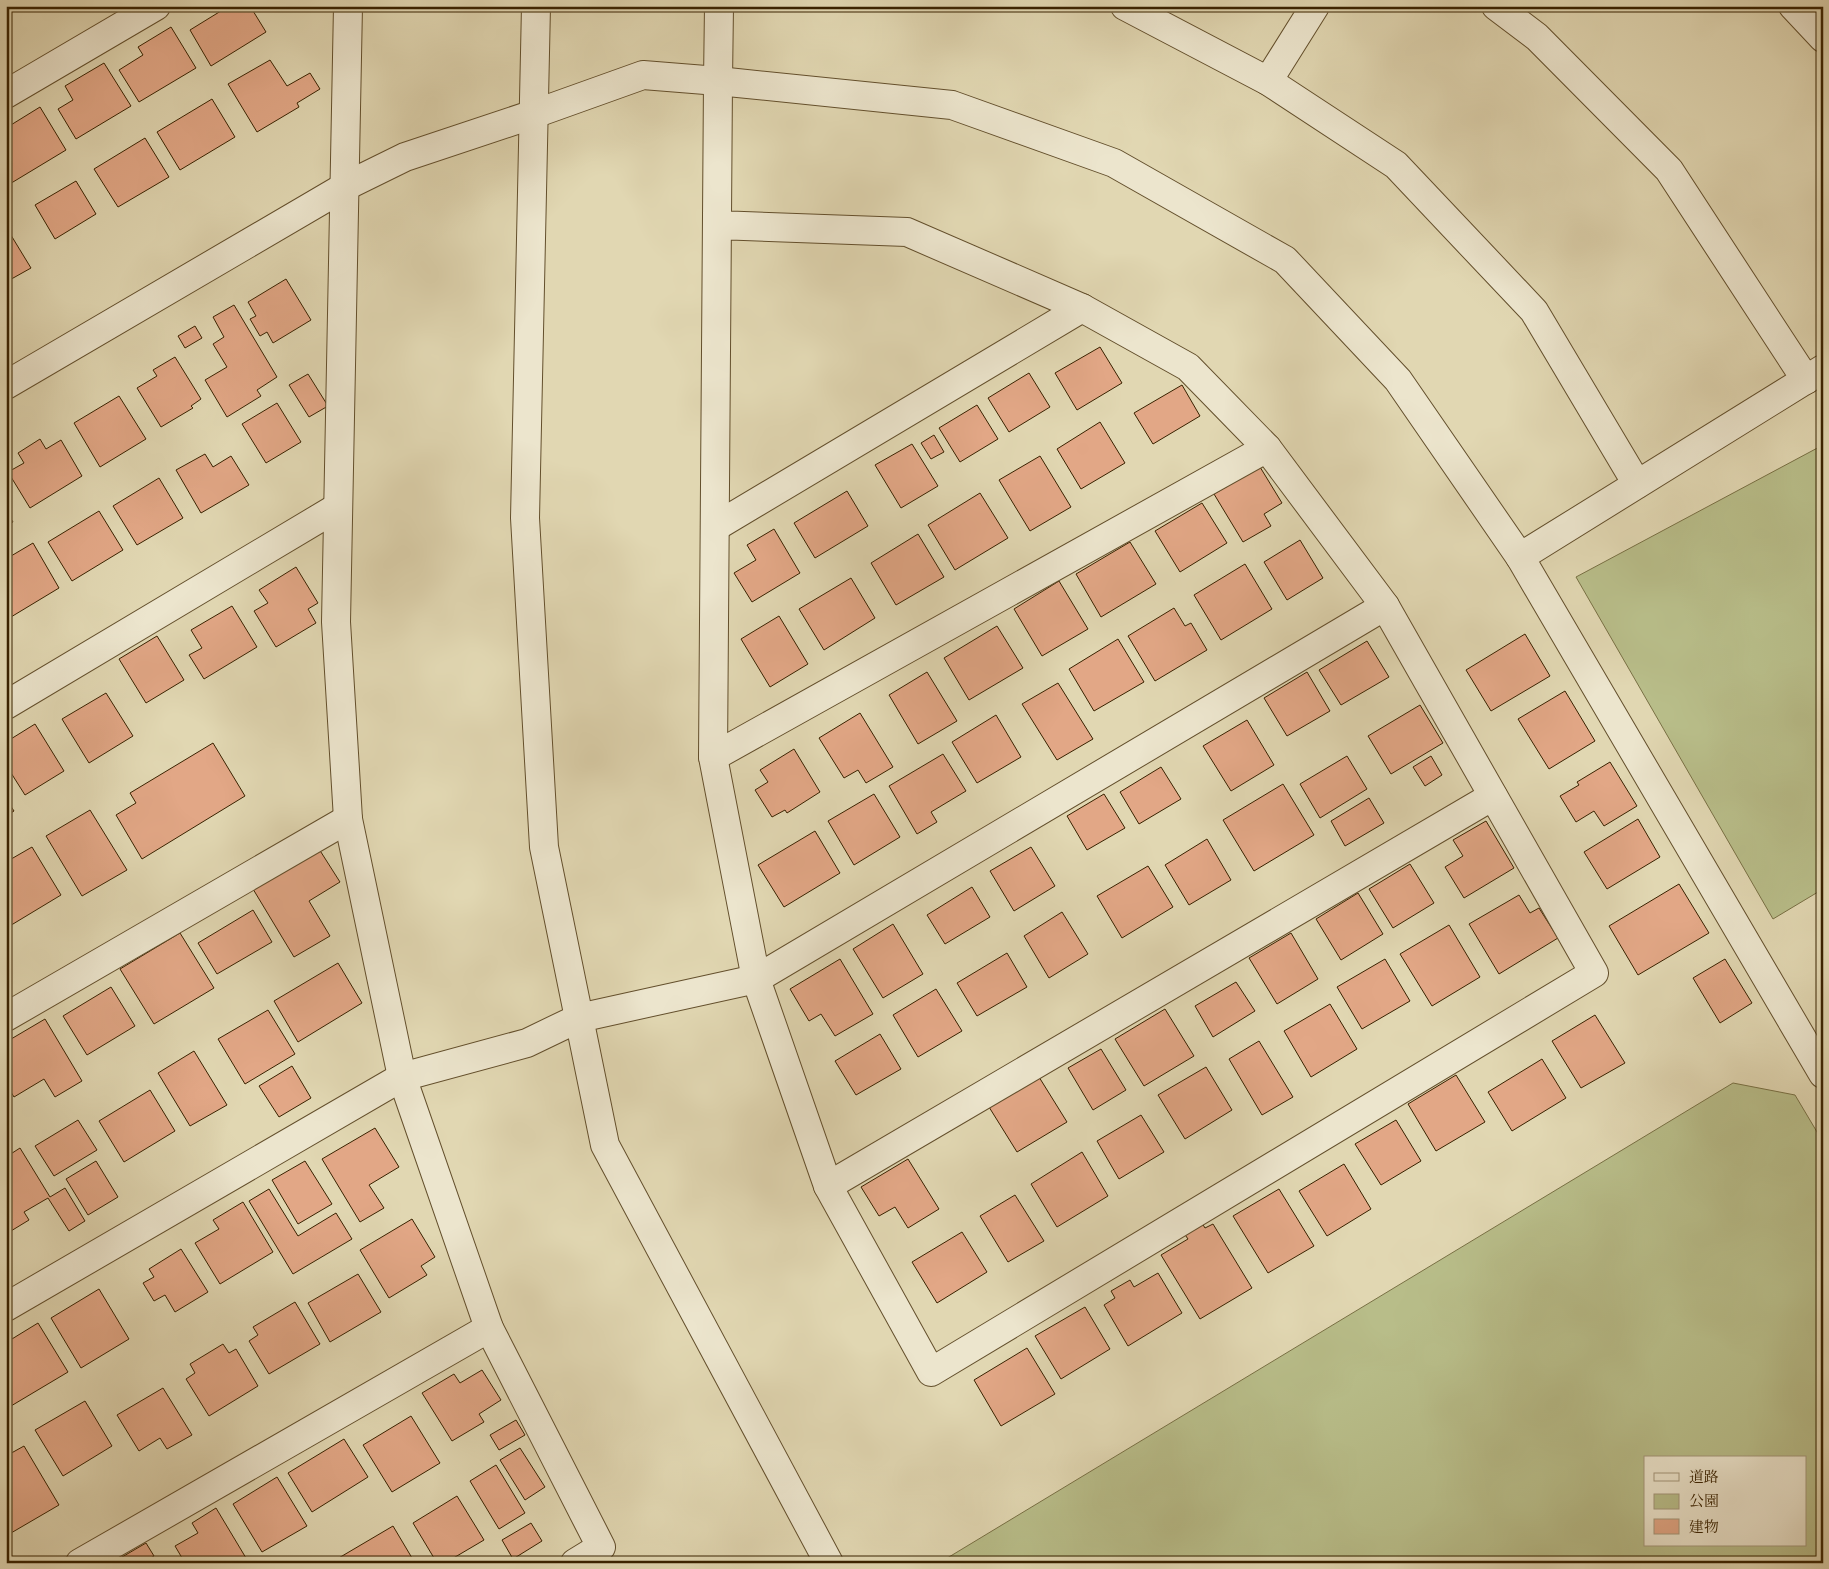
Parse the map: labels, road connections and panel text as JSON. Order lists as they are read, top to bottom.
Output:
{
  "legend": ["道路", "公園", "建物"]
}
